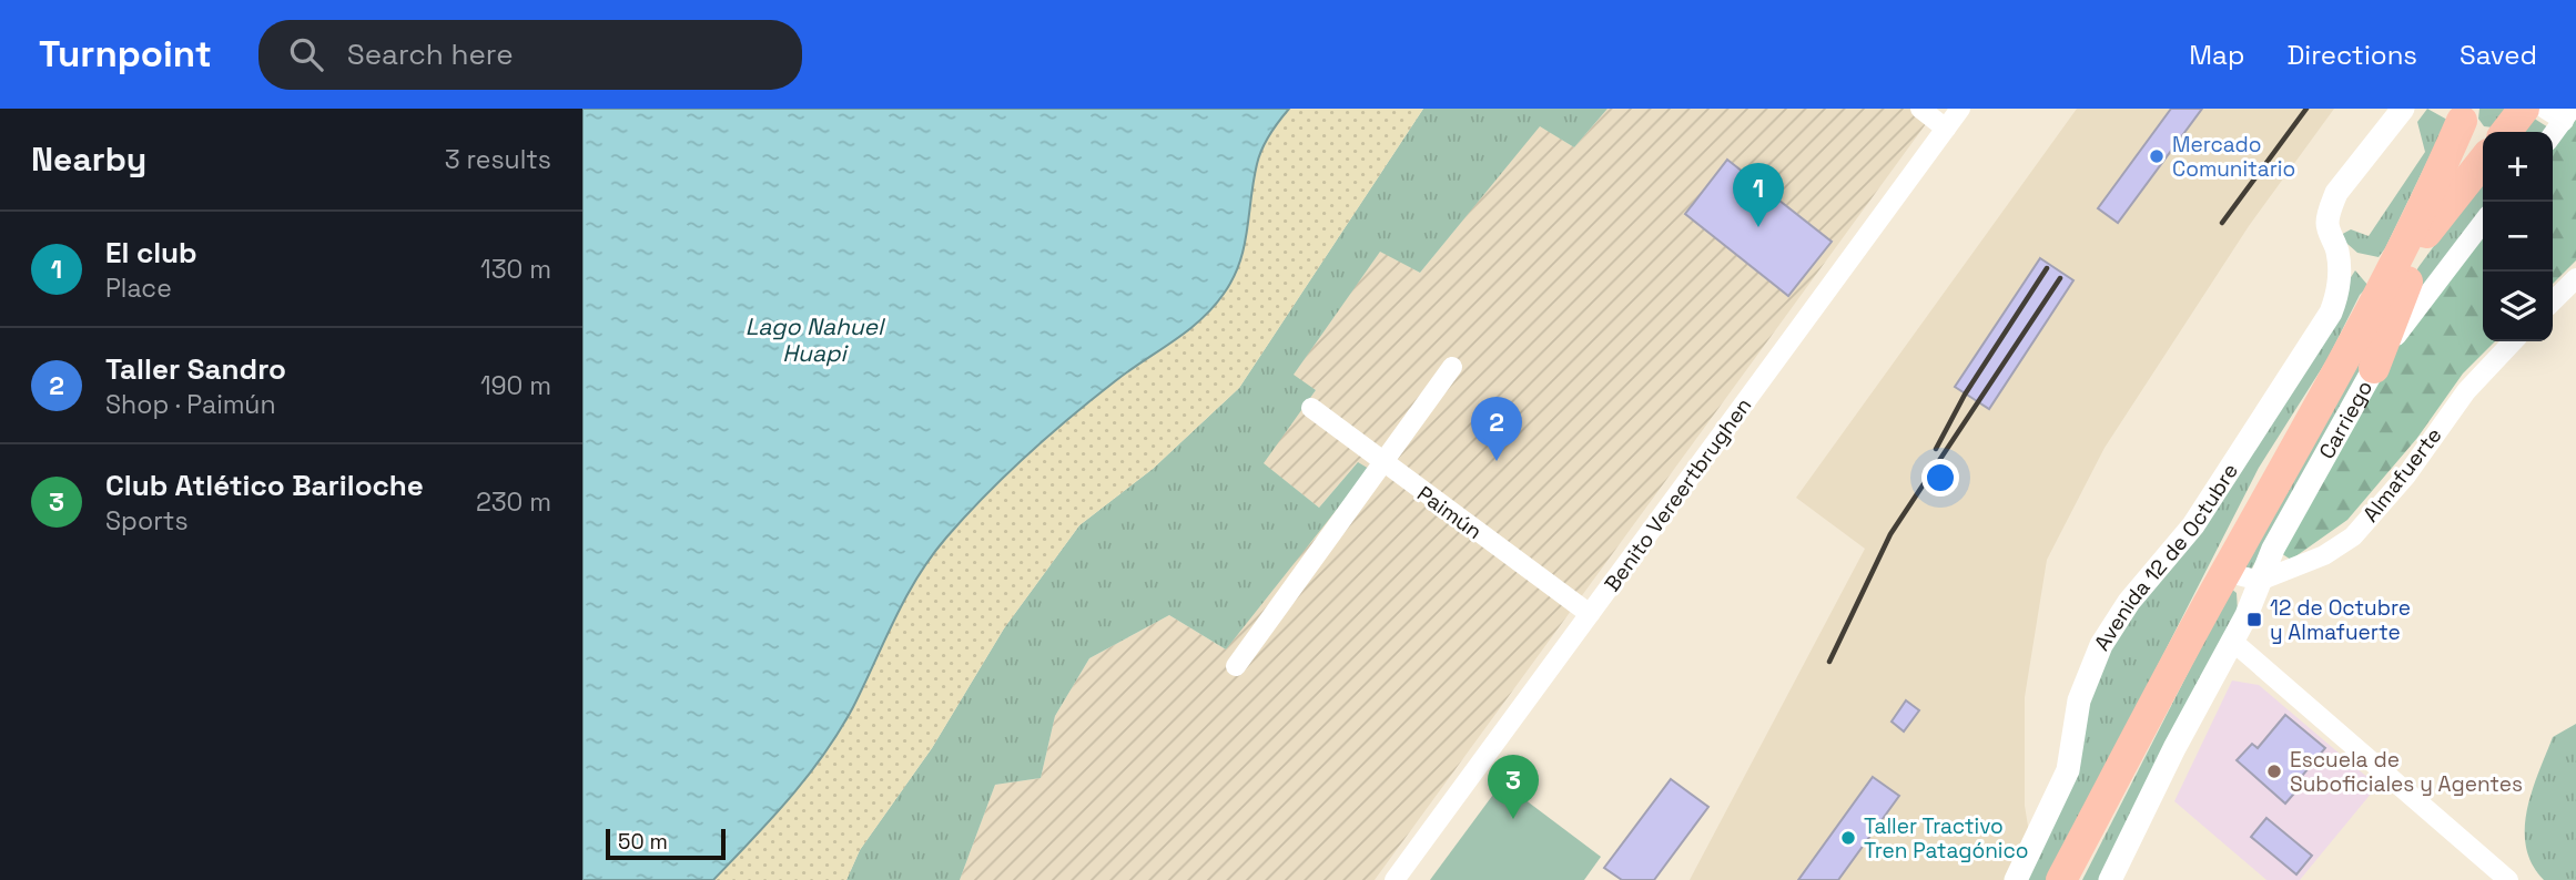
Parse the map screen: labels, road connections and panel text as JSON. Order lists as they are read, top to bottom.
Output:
{
  "streets": {
    "street": [
      "Carriego",
      "Almafuerte",
      "Benito Vereertbrughen",
      "Paimún",
      "Avenida 12 de Octubre"
    ]
  },
  "crossings": [
    ["Carriego", "Almafuerte"],
    ["Benito Vereertbrughen", "Paimún"]
  ],
  "water": ["Lago Nahuel Huapi"],
  "places": {
    "other": ["Mercado Comunitario", "Escuela de Suboficiales y Agentes", "Taller Tractivo Tren Patagónico"],
    "transit": ["12 de Octubre y Almafuerte"]
  },
  "scale_bar": "50 m",
  "page": {
    "header": "Turnpoint",
    "search": "Search here",
    "nav": ["Map", "Directions", "Saved"],
    "heading": ["Nearby", "3 results"],
    "map_buttons": ["+", "−"],
    "pins": ["1", "2", "3"],
    "list": [
      {
        "mark": "1",
        "name": "El club",
        "note": "Place",
        "value": "130 m"
      },
      {
        "mark": "2",
        "name": "Taller Sandro",
        "note": "Shop · Paimún",
        "value": "190 m"
      },
      {
        "mark": "3",
        "name": "Club Atlético Bariloche",
        "note": "Sports",
        "value": "230 m"
      }
    ],
    "scale": "50 m"
  }
}
